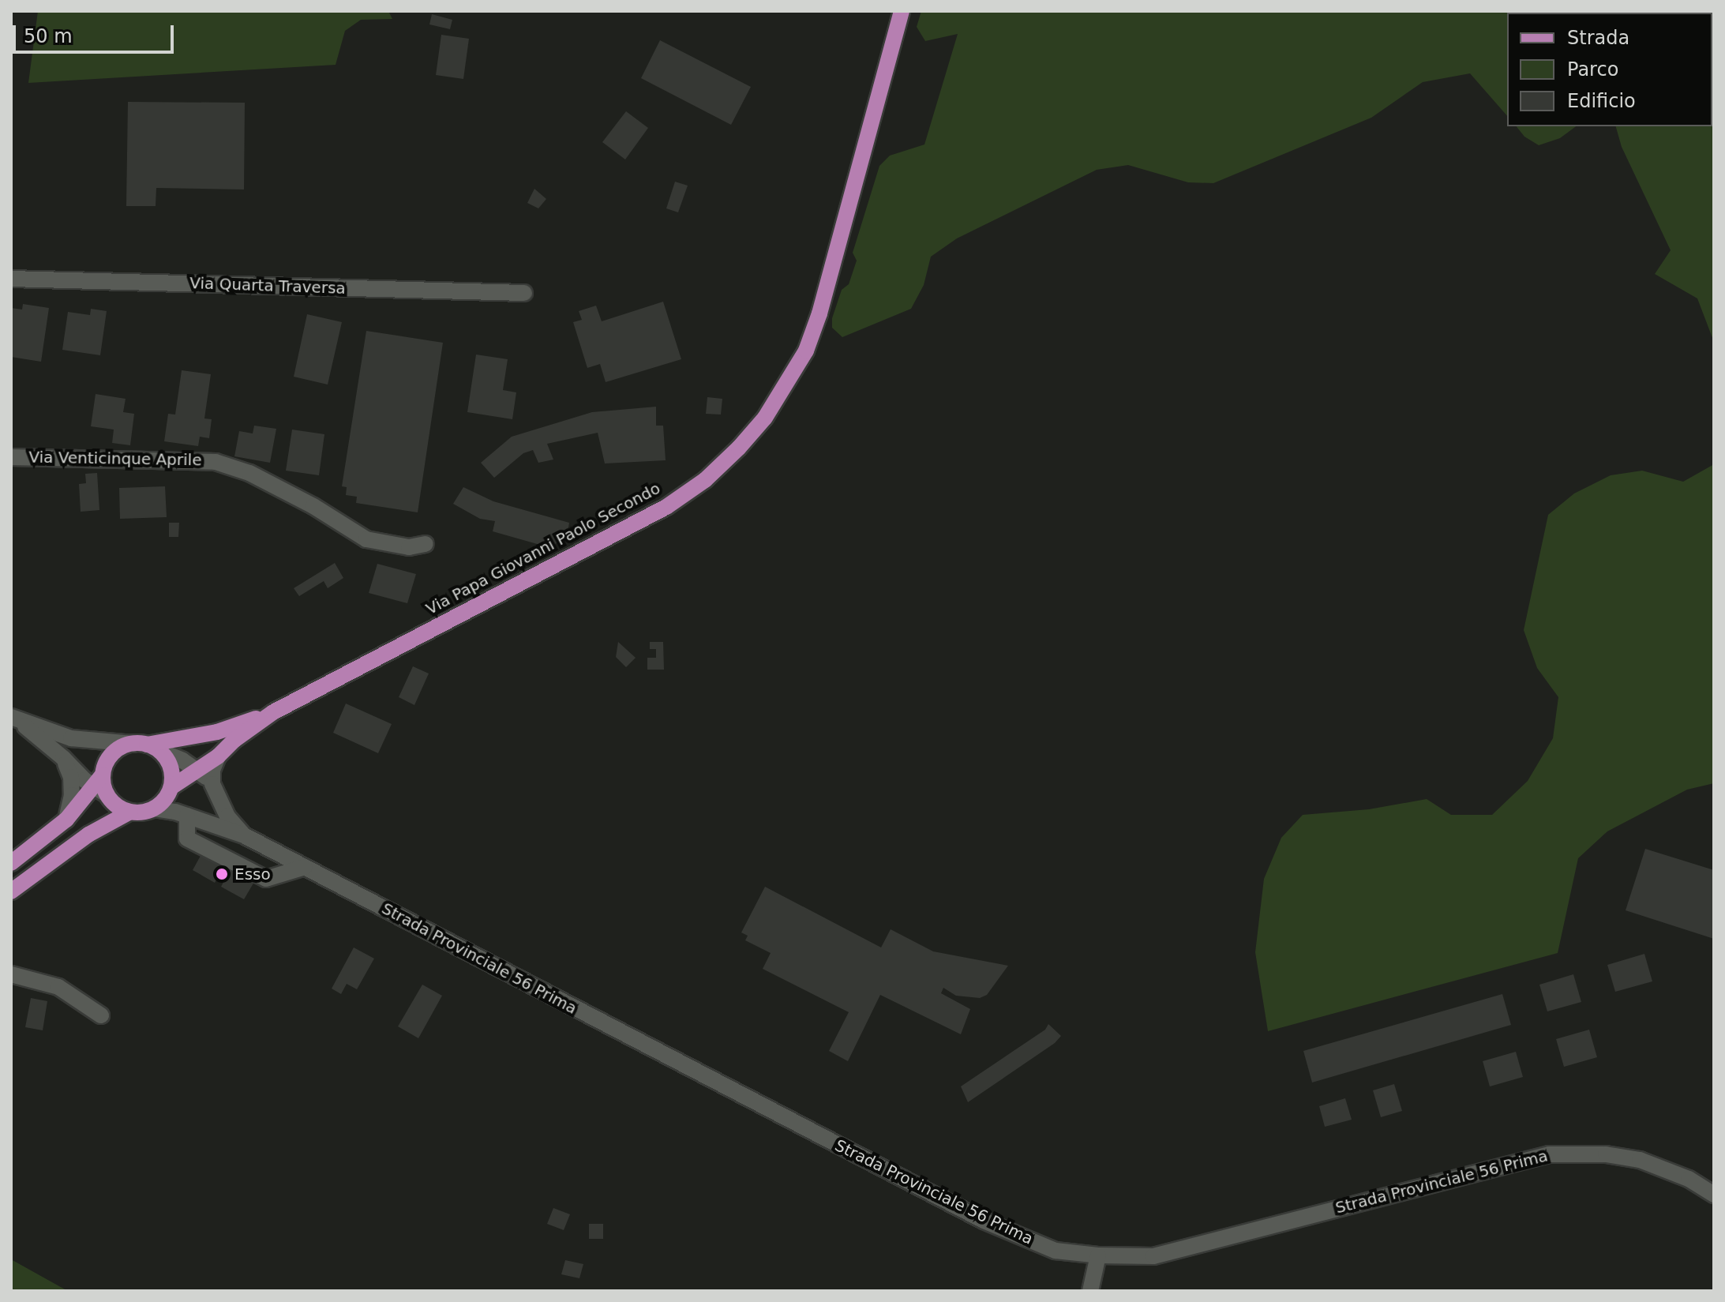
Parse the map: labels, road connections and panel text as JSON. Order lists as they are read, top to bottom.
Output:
{
  "streets": {
    "main road": ["Via Papa Giovanni Paolo Secondo"],
    "street": ["Via Quarta Traversa", "Via Venticinque Aprile", "Strada Provinciale 56 Prima"]
  },
  "places": ["Esso"],
  "legend": ["Strada", "Parco", "Edificio"],
  "scale_bar": "50 m"
}
